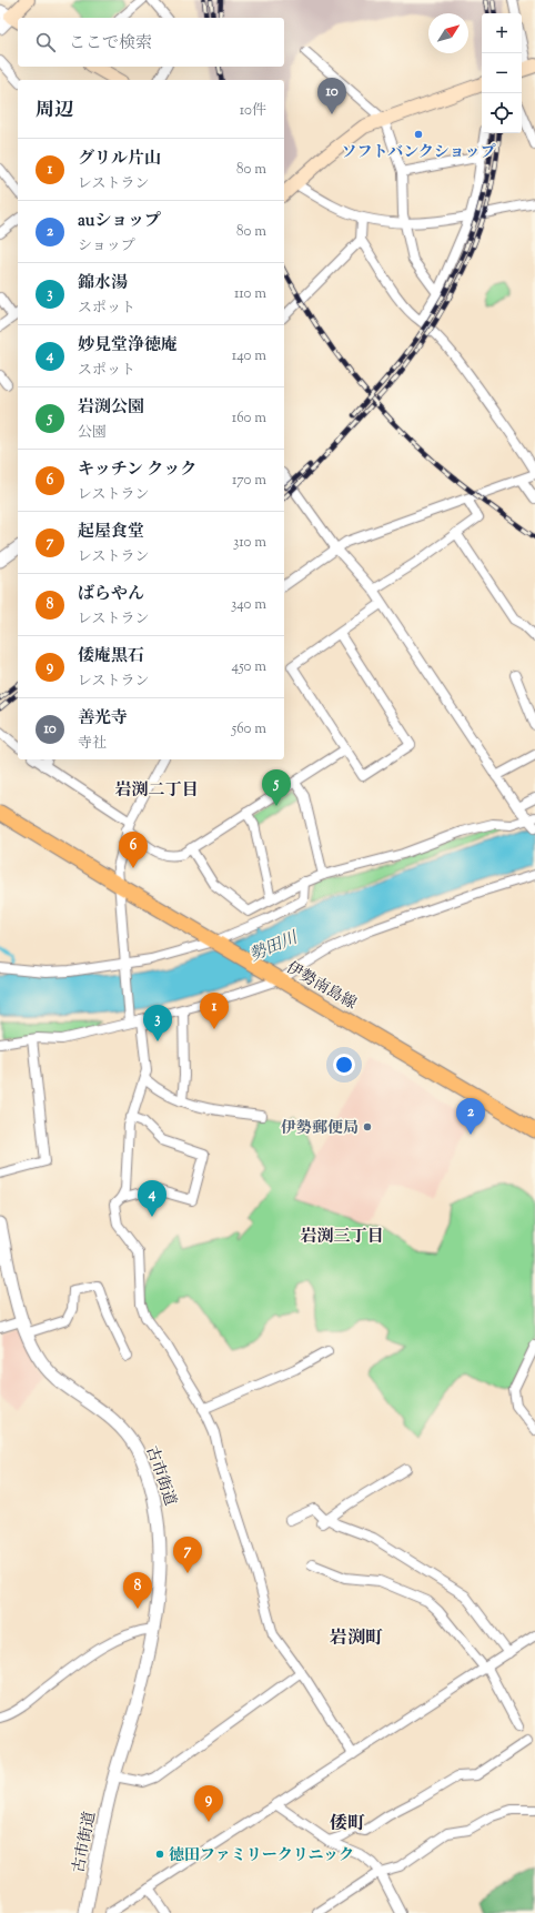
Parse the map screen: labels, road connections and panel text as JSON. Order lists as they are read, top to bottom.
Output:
{
  "streets": {
    "main road": ["伊勢南島線"],
    "street": ["古市街道"]
  },
  "districts": [
    "岩渕二丁目",
    "岩渕三丁目",
    "岩渕町",
    "倭町"
  ],
  "water": ["勢田川"],
  "places": ["ソフトバンクショップ", "伊勢郵便局", "徳田ファミリークリニック"],
  "north": "top right",
  "page": {
    "map_buttons": ["+", "−"],
    "search": "ここで検索",
    "pins": [
      "10",
      "5",
      "6",
      "1",
      "3",
      "2",
      "4",
      "7",
      "8",
      "9"
    ],
    "heading": ["周辺", "10件"],
    "list": [
      {
        "mark": "1",
        "name": "グリル片山",
        "note": "レストラン",
        "value": "80 m"
      },
      {
        "mark": "2",
        "name": "auショップ",
        "note": "ショップ",
        "value": "80 m"
      },
      {
        "mark": "3",
        "name": "錦水湯",
        "note": "スポット",
        "value": "110 m"
      },
      {
        "mark": "4",
        "name": "妙見堂浄徳庵",
        "note": "スポット",
        "value": "140 m"
      },
      {
        "mark": "5",
        "name": "岩渕公園",
        "note": "公園",
        "value": "160 m"
      },
      {
        "mark": "6",
        "name": "キッチン クック",
        "note": "レストラン",
        "value": "170 m"
      },
      {
        "mark": "7",
        "name": "起屋食堂",
        "note": "レストラン",
        "value": "310 m"
      },
      {
        "mark": "8",
        "name": "ばらやん",
        "note": "レストラン",
        "value": "340 m"
      },
      {
        "mark": "9",
        "name": "倭庵黒石",
        "note": "レストラン",
        "value": "450 m"
      },
      {
        "mark": "10",
        "name": "善光寺",
        "note": "寺社",
        "value": "560 m"
      }
    ]
  }
}
